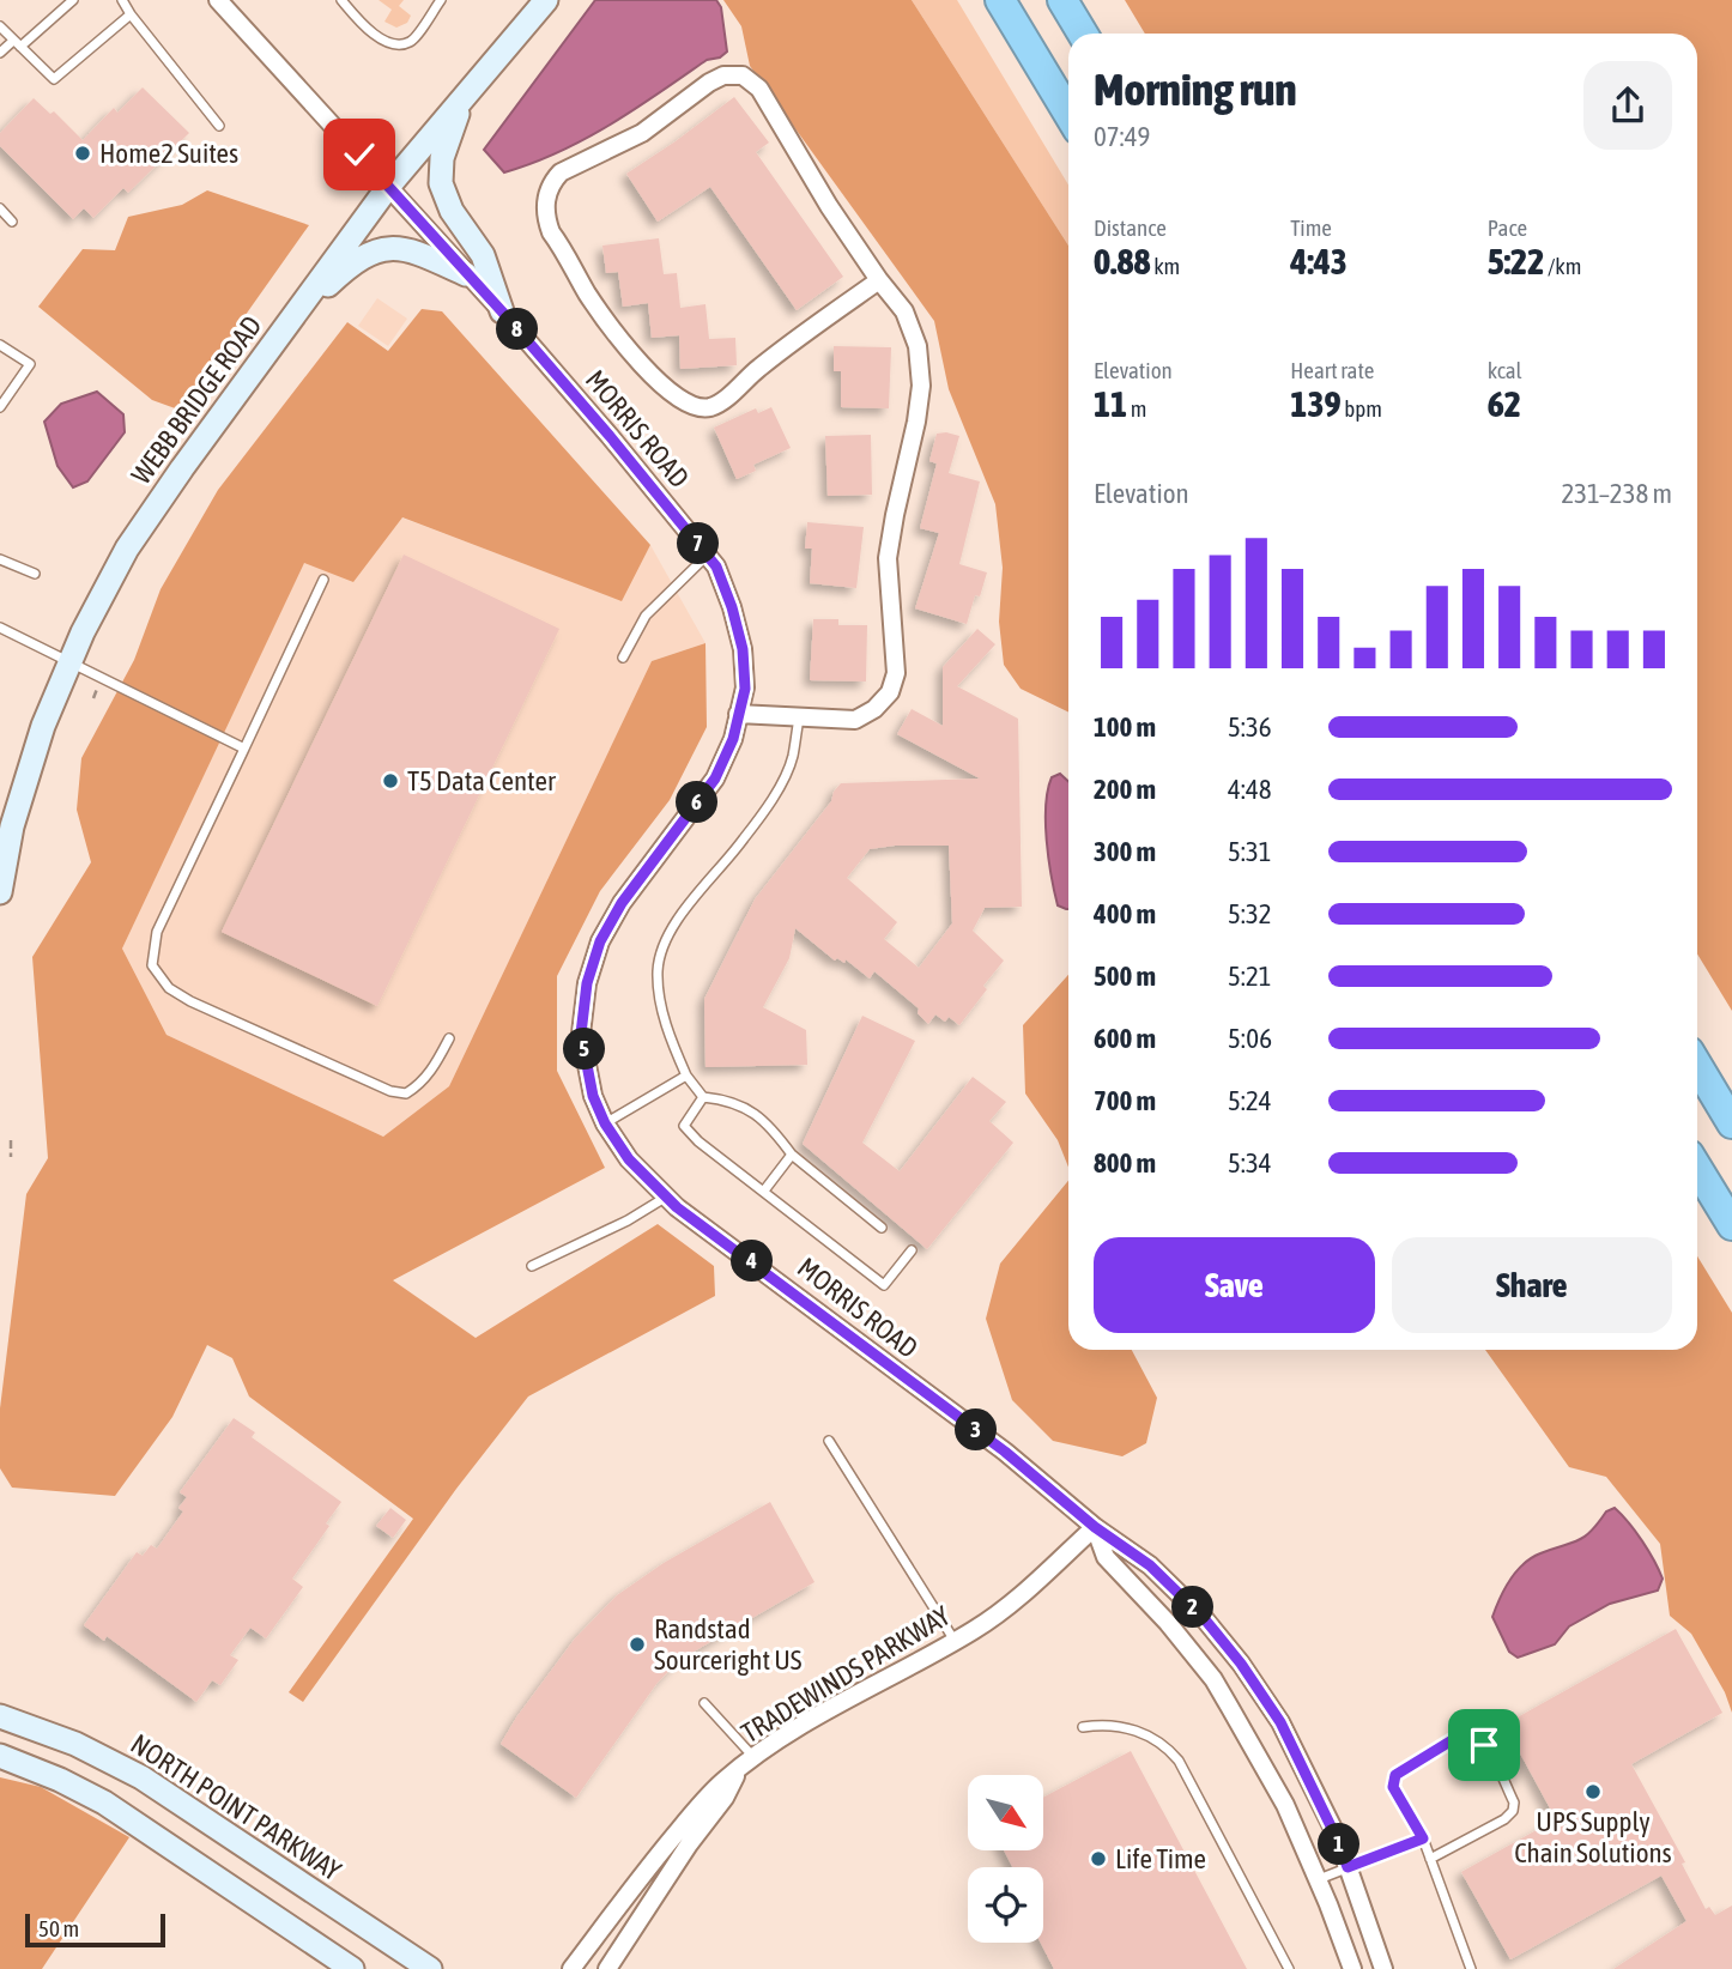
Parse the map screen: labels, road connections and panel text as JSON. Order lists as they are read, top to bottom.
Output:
{
  "streets": {
    "street": [
      "WEBB BRIDGE ROAD",
      "MORRIS ROAD",
      "TRADEWINDS PARKWAY",
      "NORTH POINT PARKWAY"
    ]
  },
  "crossings": [
    ["WEBB BRIDGE ROAD", "MORRIS ROAD"],
    ["MORRIS ROAD", "TRADEWINDS PARKWAY"]
  ],
  "places": [
    "Home2 Suites",
    "T5 Data Center",
    "Randstad Sourceright US",
    "UPS Supply Chain Solutions",
    "Life Time"
  ],
  "scale_bar": "50 m",
  "north": "bottom right",
  "page": {
    "heading": ["Morning run", "07:49"],
    "stats": [
      ["Distance", "0.88 km"],
      ["Time", "4:43"],
      ["Pace", "5:22 /km"],
      ["Elevation", "11 m"],
      ["Heart rate", "139 bpm"],
      ["kcal", "62"]
    ],
    "pins": [
      "8",
      "7",
      "6",
      "5",
      "4",
      "3",
      "2",
      "1"
    ],
    "chart": ["Elevation", "231–238 m"],
    "list": [
      {
        "name": "100 m",
        "note": "5:36"
      },
      {
        "name": "200 m",
        "note": "4:48"
      },
      {
        "name": "300 m",
        "note": "5:31"
      },
      {
        "name": "400 m",
        "note": "5:32"
      },
      {
        "name": "500 m",
        "note": "5:21"
      },
      {
        "name": "600 m",
        "note": "5:06"
      },
      {
        "name": "700 m",
        "note": "5:24"
      },
      {
        "name": "800 m",
        "note": "5:34"
      }
    ],
    "buttons": ["Save", "Share"],
    "scale": "50 m"
  }
}
